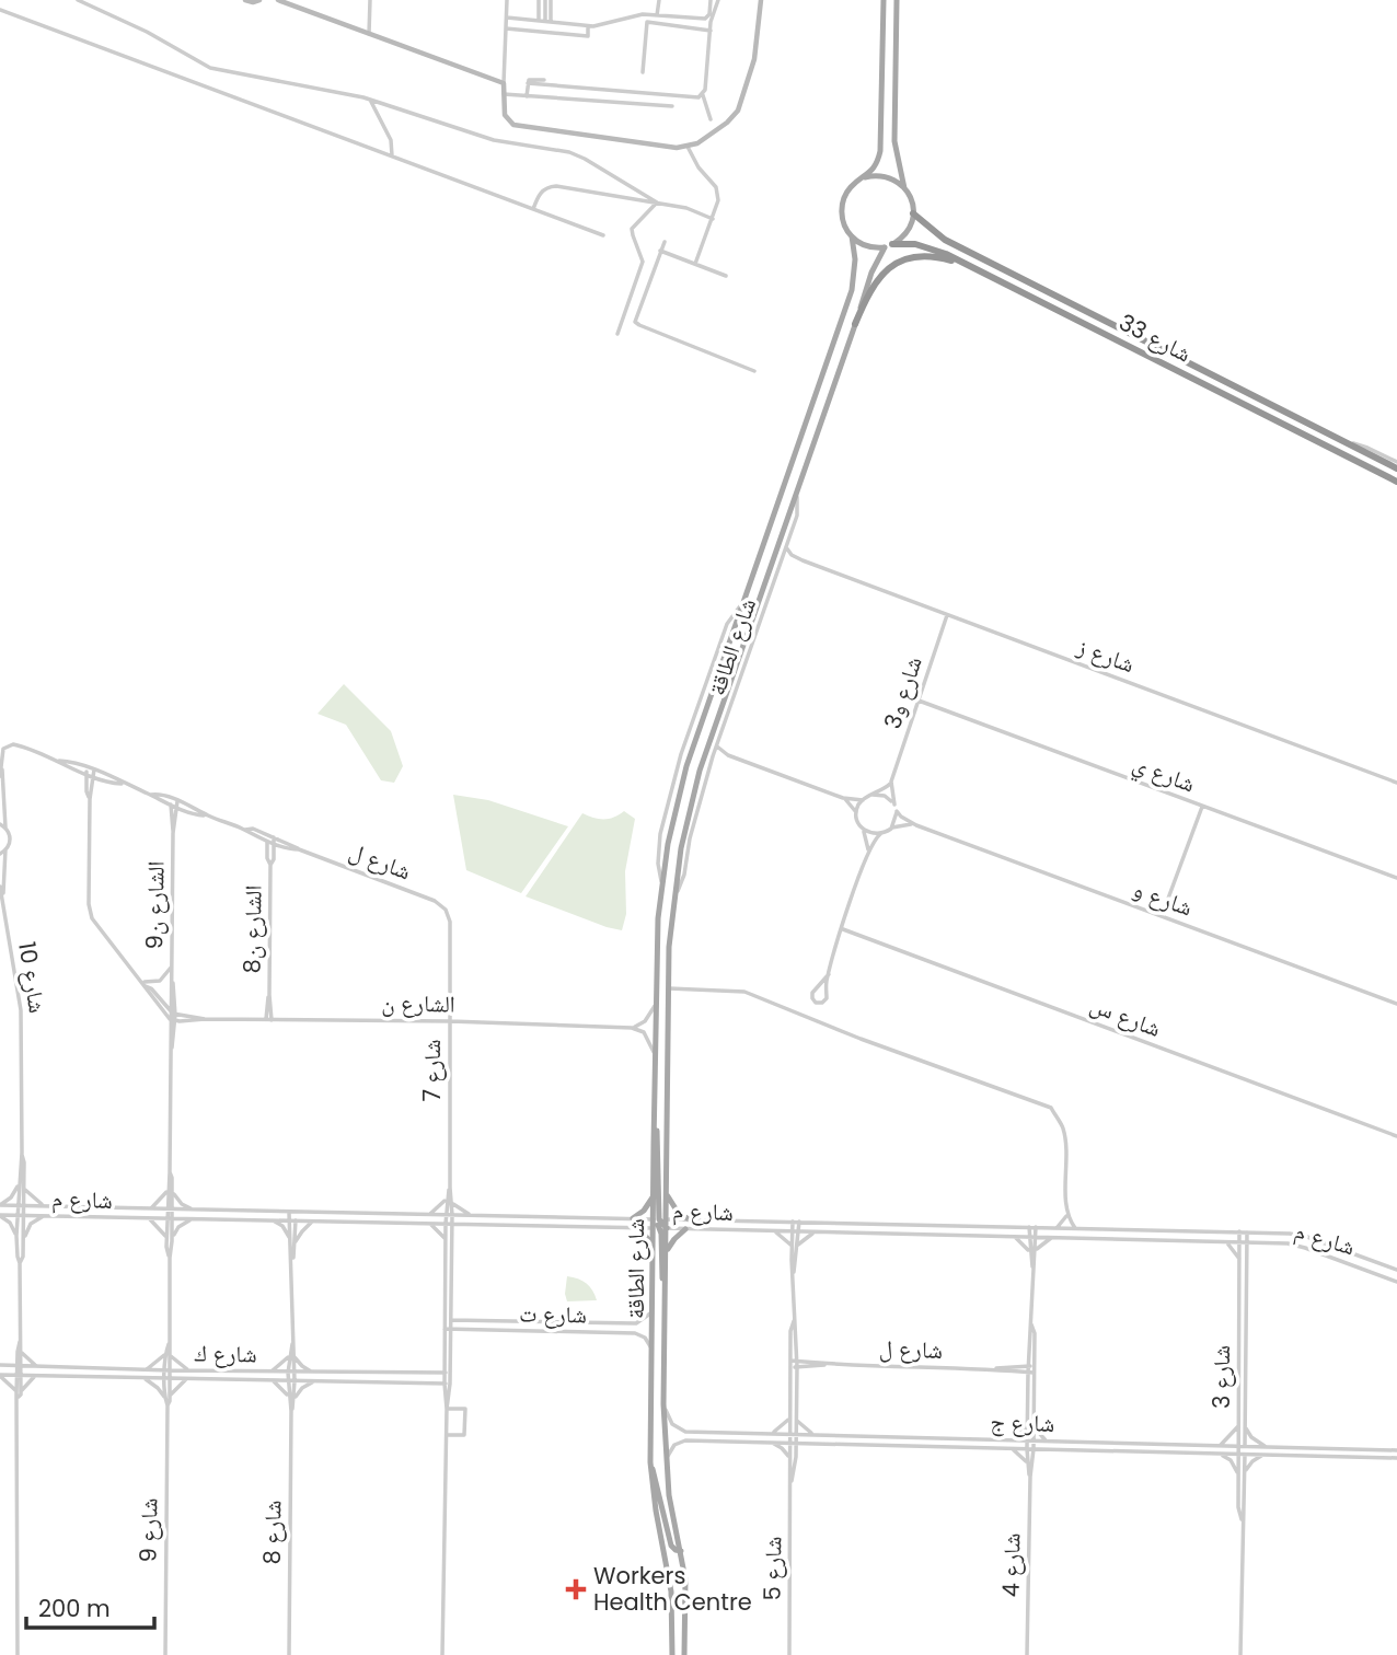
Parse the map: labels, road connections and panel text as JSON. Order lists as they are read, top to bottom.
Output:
{
  "streets": {
    "highway": ["شارع 33"],
    "main road": ["شارع الطاقة"],
    "street": [
      "شارع ز",
      "شارع و3",
      "شارع ي",
      "شارع ل",
      "شارع و",
      "الشارع ن9",
      "الشارع ن8",
      "شارع 10",
      "الشارع ن",
      "شارع س",
      "شارع 7",
      "شارع م",
      "شارع ت",
      "شارع ك",
      "شارع 3",
      "شارع ج",
      "شارع 9",
      "شارع 8",
      "شارع 4",
      "شارع 5"
    ]
  },
  "crossings": [
    ["شارع 33", "شارع الطاقة"],
    ["شارع الطاقة", "شارع ز"],
    ["شارع الطاقة", "شارع م"],
    ["شارع الطاقة", "شارع ت"],
    ["شارع الطاقة", "شارع ج"],
    ["شارع ز", "شارع و3"],
    ["شارع و3", "شارع ي"],
    ["شارع و3", "شارع و"],
    ["شارع ل", "الشارع ن9"],
    ["شارع ل", "الشارع ن8"],
    ["شارع ل", "شارع 7"],
    ["شارع ل", "شارع 4"],
    ["شارع ل", "شارع 5"],
    ["الشارع ن9", "الشارع ن"],
    ["الشارع ن9", "شارع 9"],
    ["الشارع ن8", "الشارع ن"],
    ["شارع 10", "شارع م"],
    ["شارع 10", "شارع ك"],
    ["شارع 10", "شارع 9"],
    ["الشارع ن", "شارع 7"],
    ["الشارع ن", "شارع 9"],
    ["شارع 7", "شارع م"],
    ["شارع 7", "شارع ت"],
    ["شارع 7", "شارع ك"],
    ["شارع م", "شارع ك"],
    ["شارع م", "شارع 3"],
    ["شارع م", "شارع 9"],
    ["شارع م", "شارع 8"],
    ["شارع م", "شارع 4"],
    ["شارع م", "شارع 5"],
    ["شارع ك", "شارع 9"],
    ["شارع ك", "شارع 8"],
    ["شارع 3", "شارع ج"],
    ["شارع ج", "شارع 4"],
    ["شارع ج", "شارع 5"],
    ["شارع 9", "شارع 8"]
  ],
  "places": {
    "health": ["Workers Health Centre"]
  },
  "scale_bar": "200 m"
}
